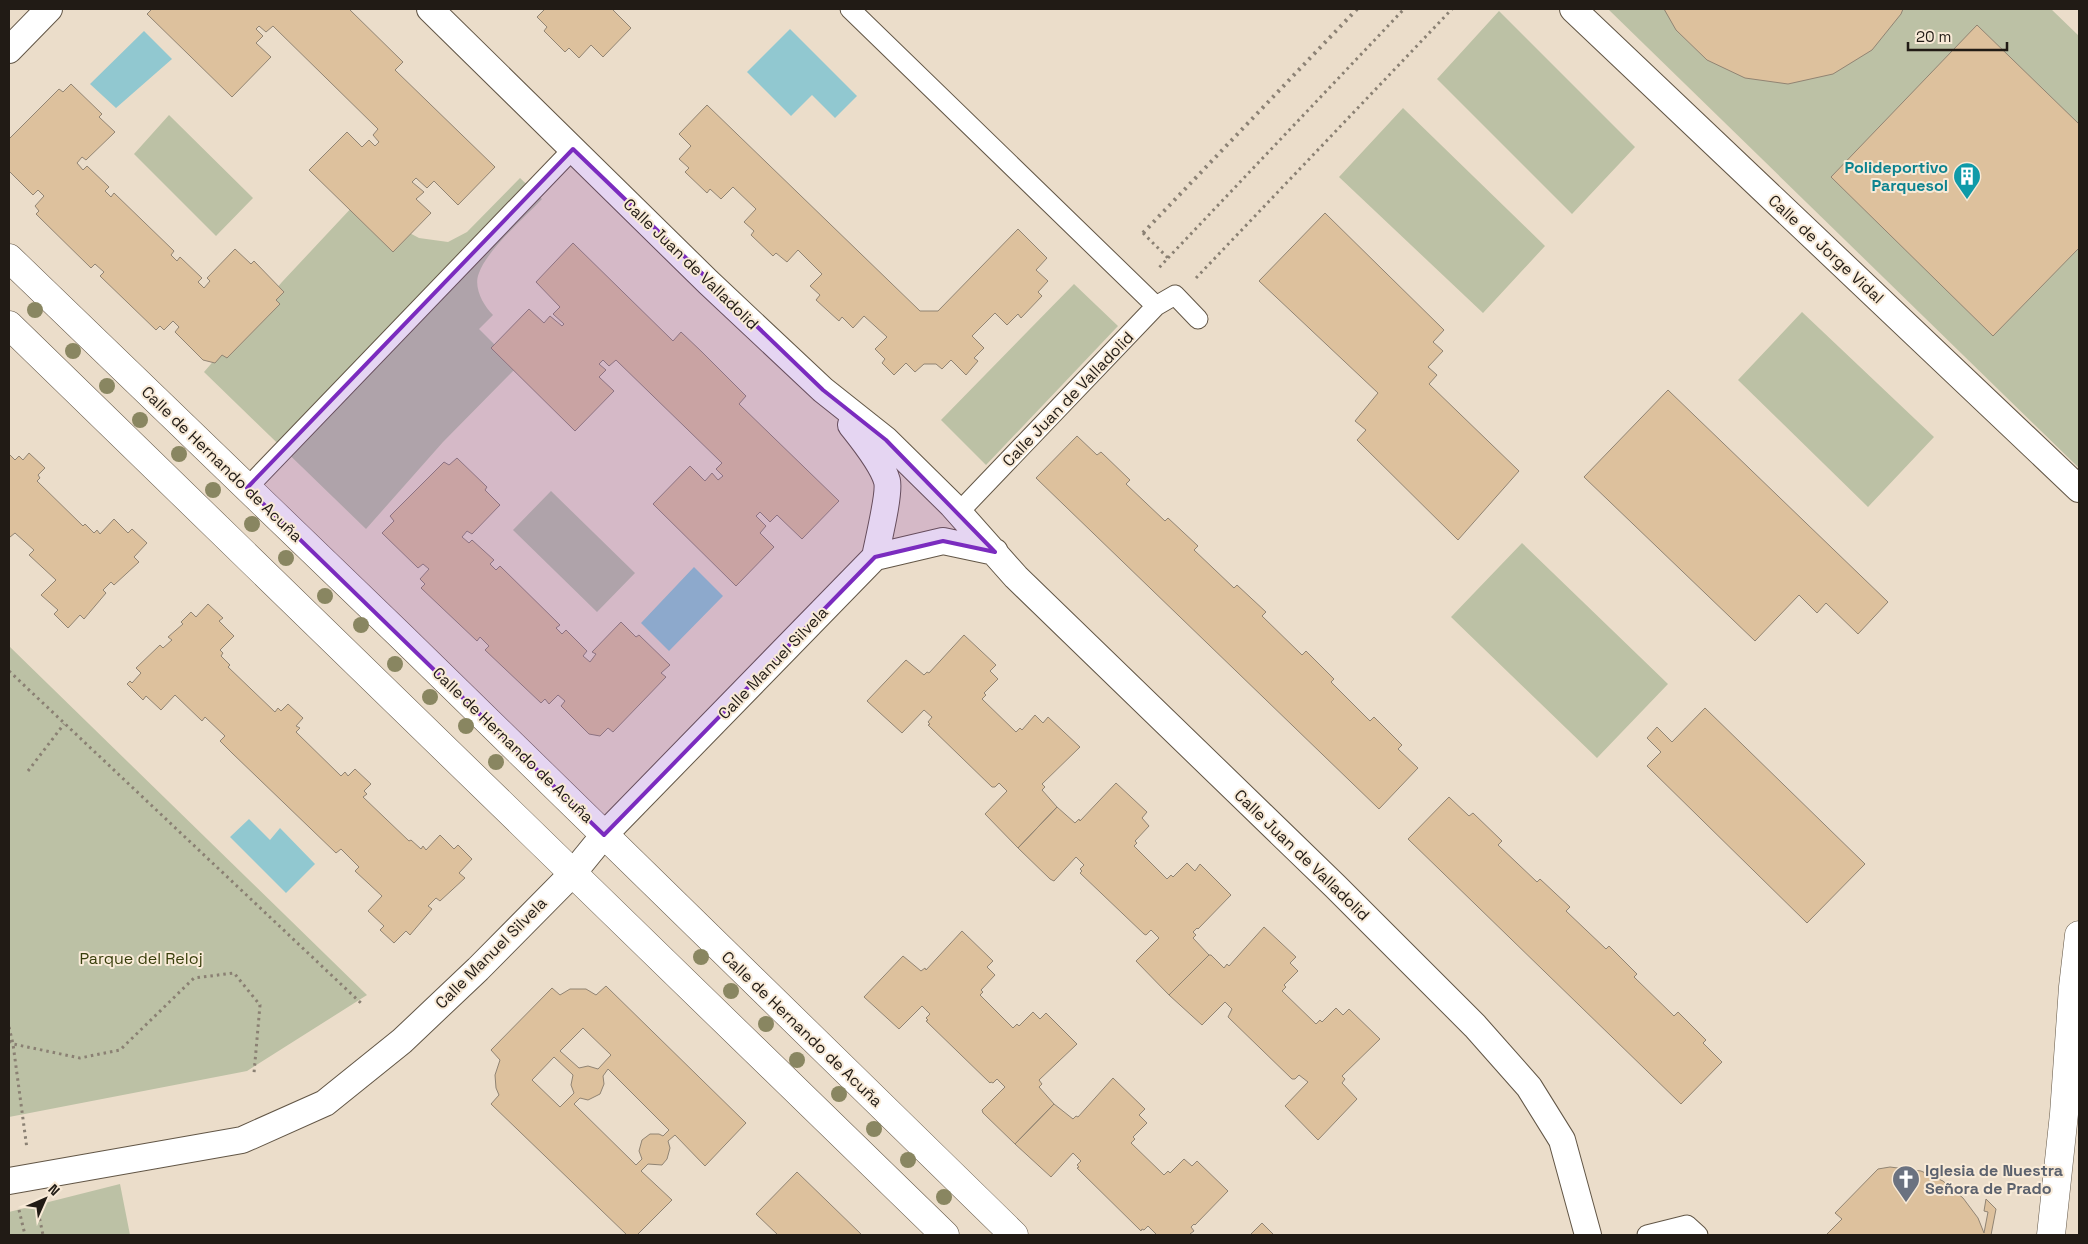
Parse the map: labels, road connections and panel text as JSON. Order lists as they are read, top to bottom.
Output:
{
  "streets": {
    "street": [
      "Calle de Jorge Vidal",
      "Calle Juan de Valladolid",
      "Calle de Hernando de Acuña",
      "Calle Manuel Silvela"
    ]
  },
  "crossings": [
    ["Calle de Hernando de Acuña", "Calle Manuel Silvela"]
  ],
  "parks": ["Parque del Reloj"],
  "places": {
    "building": ["Polideportivo Parquesol"],
    "church": ["Iglesia de Nuestra Señora de Prado"]
  },
  "scale_bar": "20 m",
  "north": "top right"
}
